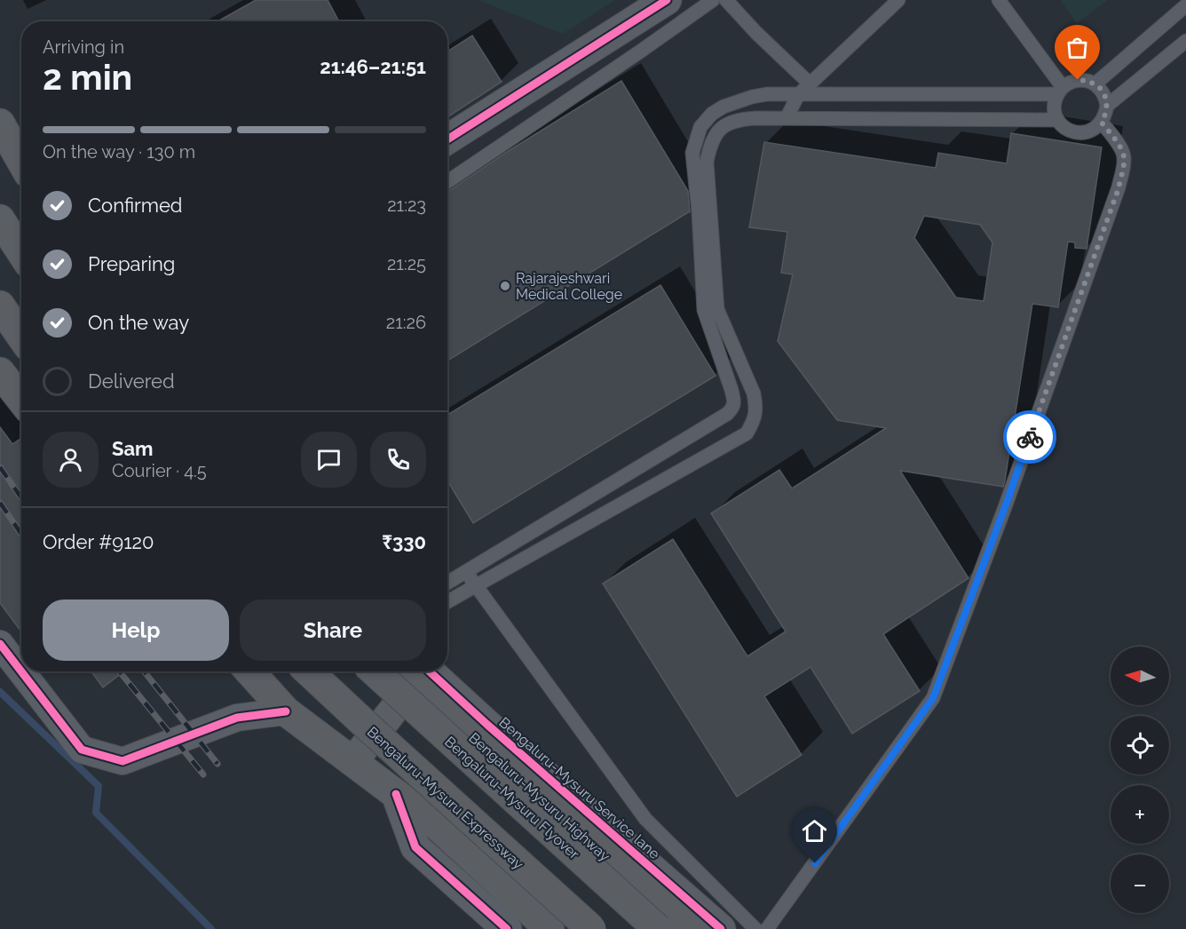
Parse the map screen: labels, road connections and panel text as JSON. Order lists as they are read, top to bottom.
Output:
{
  "streets": {
    "highway": ["Bengaluru-Mysuru Highway", "Bengaluru-Mysuru Expressway", "Bengaluru-Mysuru Flyover"],
    "street": ["Bengaluru-Mysuru Service lane"]
  },
  "crossings": [
    ["Bengaluru-Mysuru Service lane", "Bengaluru-Mysuru Highway"]
  ],
  "places": ["Rajarajeshwari Medical College"],
  "north": "left",
  "page": {
    "heading": ["2 min", "Arriving in", "21:46–21:51"],
    "panel": [
      "Sam",
      "Courier · 4.5",
      "Order #9120",
      "₹330"
    ],
    "bar": "On the way · 130 m",
    "list": [
      ["Confirmed", "21:23"],
      ["Preparing", "21:25"],
      ["On the way", "21:26"],
      "Delivered"
    ],
    "buttons": ["Help", "Share"],
    "map_buttons": ["+", "−"]
  }
}
